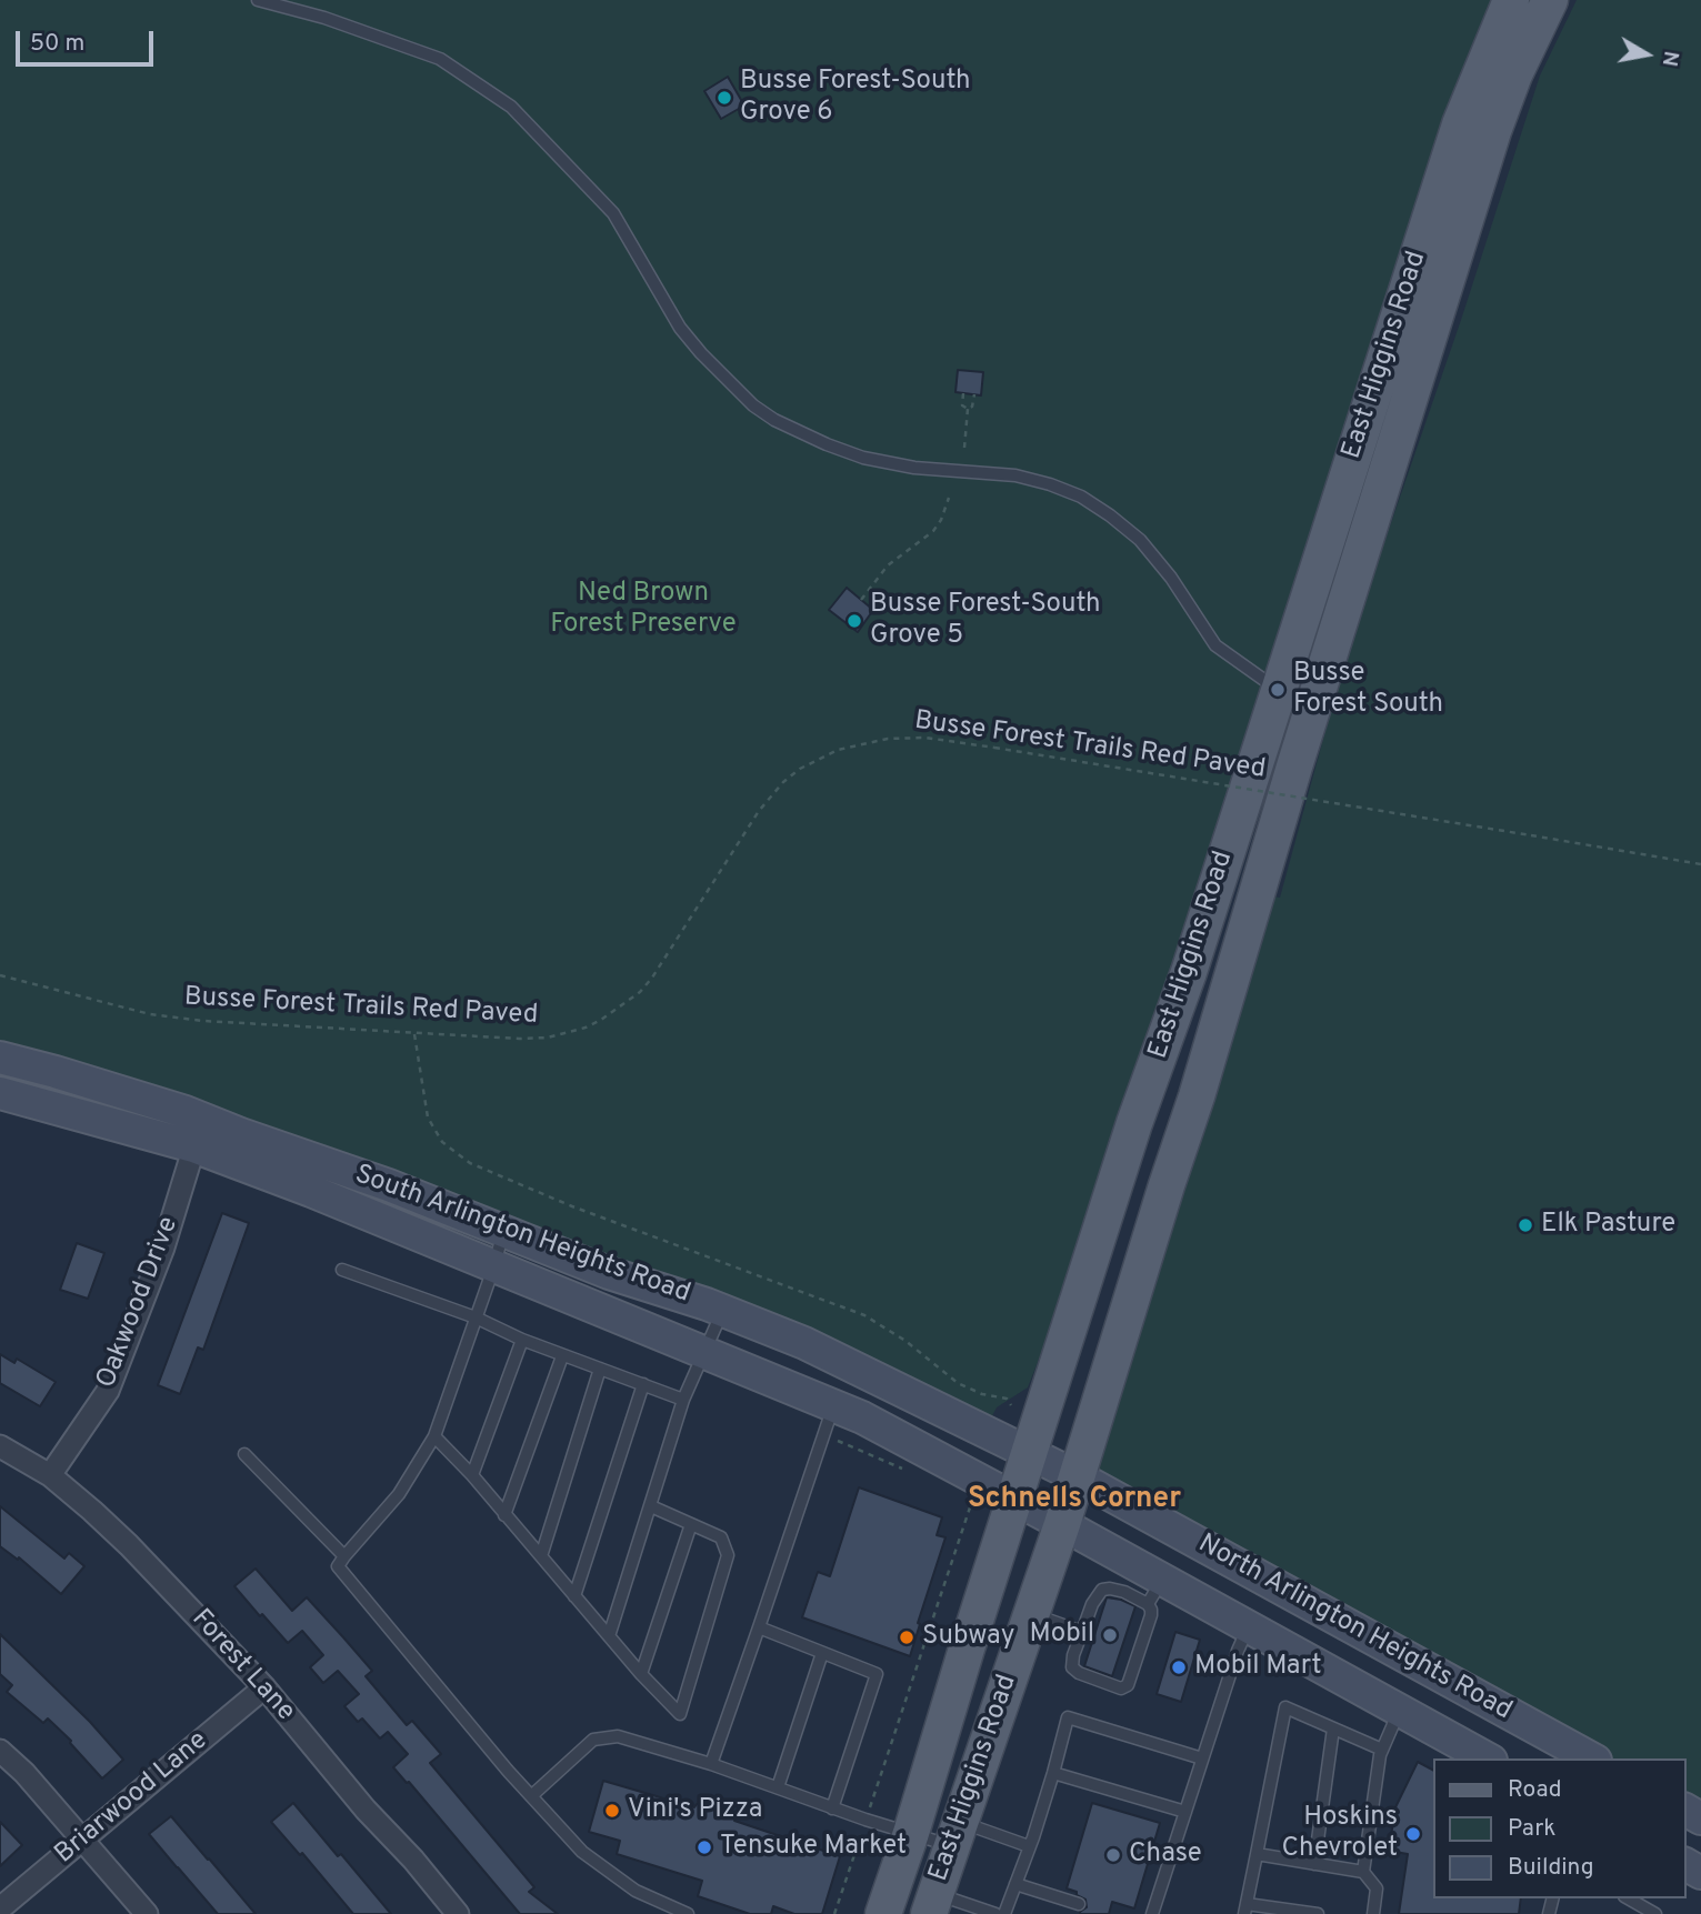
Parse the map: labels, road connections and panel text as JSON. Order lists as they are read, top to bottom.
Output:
{
  "streets": {
    "main road": ["East Higgins Road", "South Arlington Heights Road", "North Arlington Heights Road"],
    "street": ["Oakwood Drive", "Forest Lane", "Briarwood Lane"],
    "path": ["Busse Forest Trails Red Paved"]
  },
  "crossings": [
    ["East Higgins Road", "South Arlington Heights Road"],
    ["East Higgins Road", "North Arlington Heights Road"],
    ["South Arlington Heights Road", "Oakwood Drive"],
    ["South Arlington Heights Road", "North Arlington Heights Road"],
    ["Oakwood Drive", "Forest Lane"],
    ["Forest Lane", "Briarwood Lane"]
  ],
  "districts": ["Schnells Corner"],
  "parks": ["Ned Brown Forest Preserve"],
  "places": [
    "Busse Forest-South Grove 6",
    "Busse Forest-South Grove 5",
    "Busse Forest South",
    "Elk Pasture",
    "Mobil",
    "Subway",
    "Mobil Mart",
    "Vini's Pizza",
    "Hoskins Chevrolet",
    "Tensuke Market",
    "Chase"
  ],
  "legend": ["Road", "Park", "Building"],
  "scale_bar": "50 m",
  "north": "right"
}
